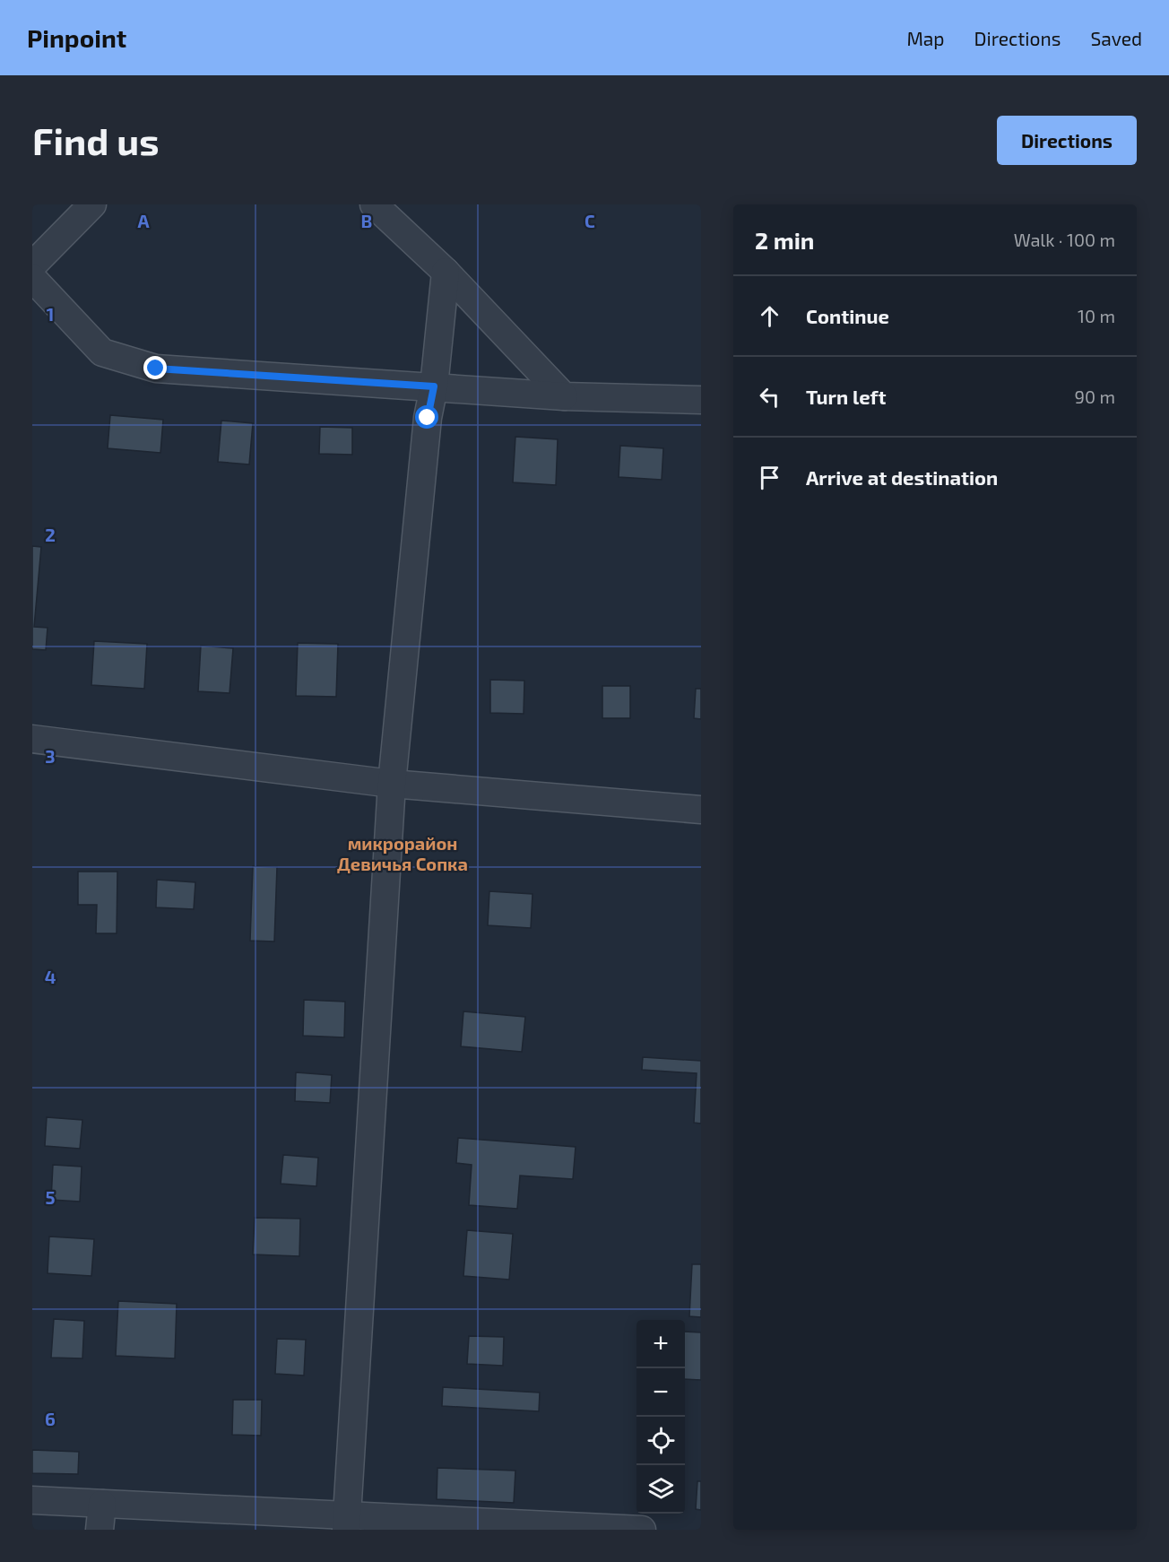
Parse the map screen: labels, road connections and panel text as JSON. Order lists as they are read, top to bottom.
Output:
{
  "districts": ["микрорайон Девичья Сопка"],
  "page": {
    "header": "Pinpoint",
    "nav": ["Map", "Directions", "Saved"],
    "buttons": "Directions",
    "title": "Find us",
    "heading": ["2 min", "Walk · 100 m"],
    "list": [
      ["Continue", "10 m"],
      ["Turn left", "90 m"],
      "Arrive at destination"
    ],
    "map_buttons": ["+", "−"]
  },
  "grid": {
    "columns": ["A", "B", "C"],
    "rows": [
      "1",
      "2",
      "3",
      "4",
      "5",
      "6"
    ]
  }
}
